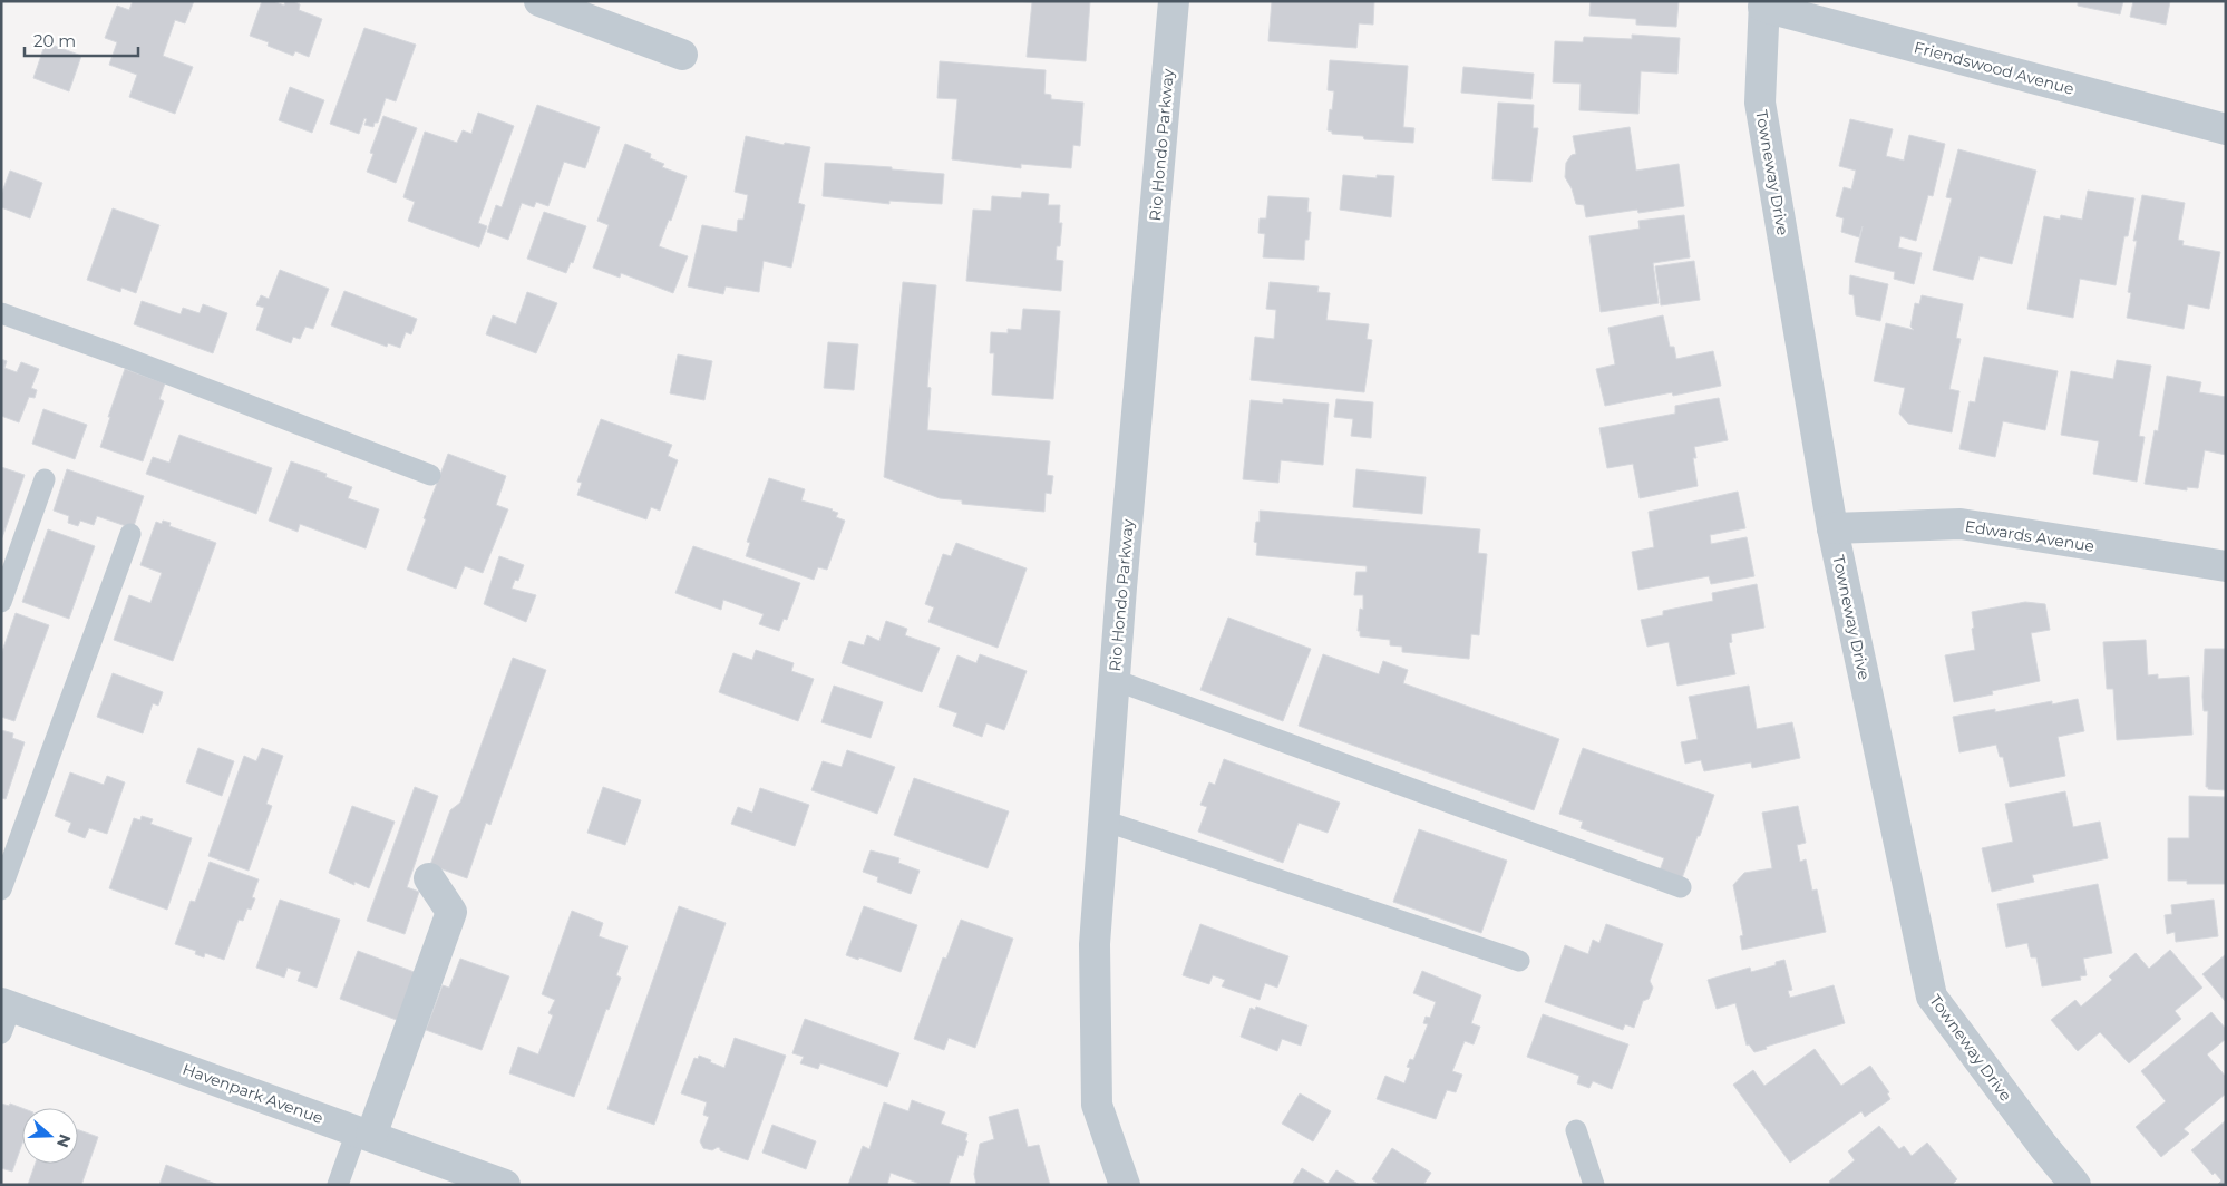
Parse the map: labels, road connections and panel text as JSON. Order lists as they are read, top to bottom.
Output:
{
  "streets": {
    "street": [
      "Friendswood Avenue",
      "Rio Hondo Parkway",
      "Towneway Drive",
      "Edwards Avenue",
      "Havenpark Avenue"
    ]
  },
  "crossings": [
    ["Friendswood Avenue", "Towneway Drive"],
    ["Towneway Drive", "Edwards Avenue"]
  ],
  "scale_bar": "20 m",
  "north": "right"
}
